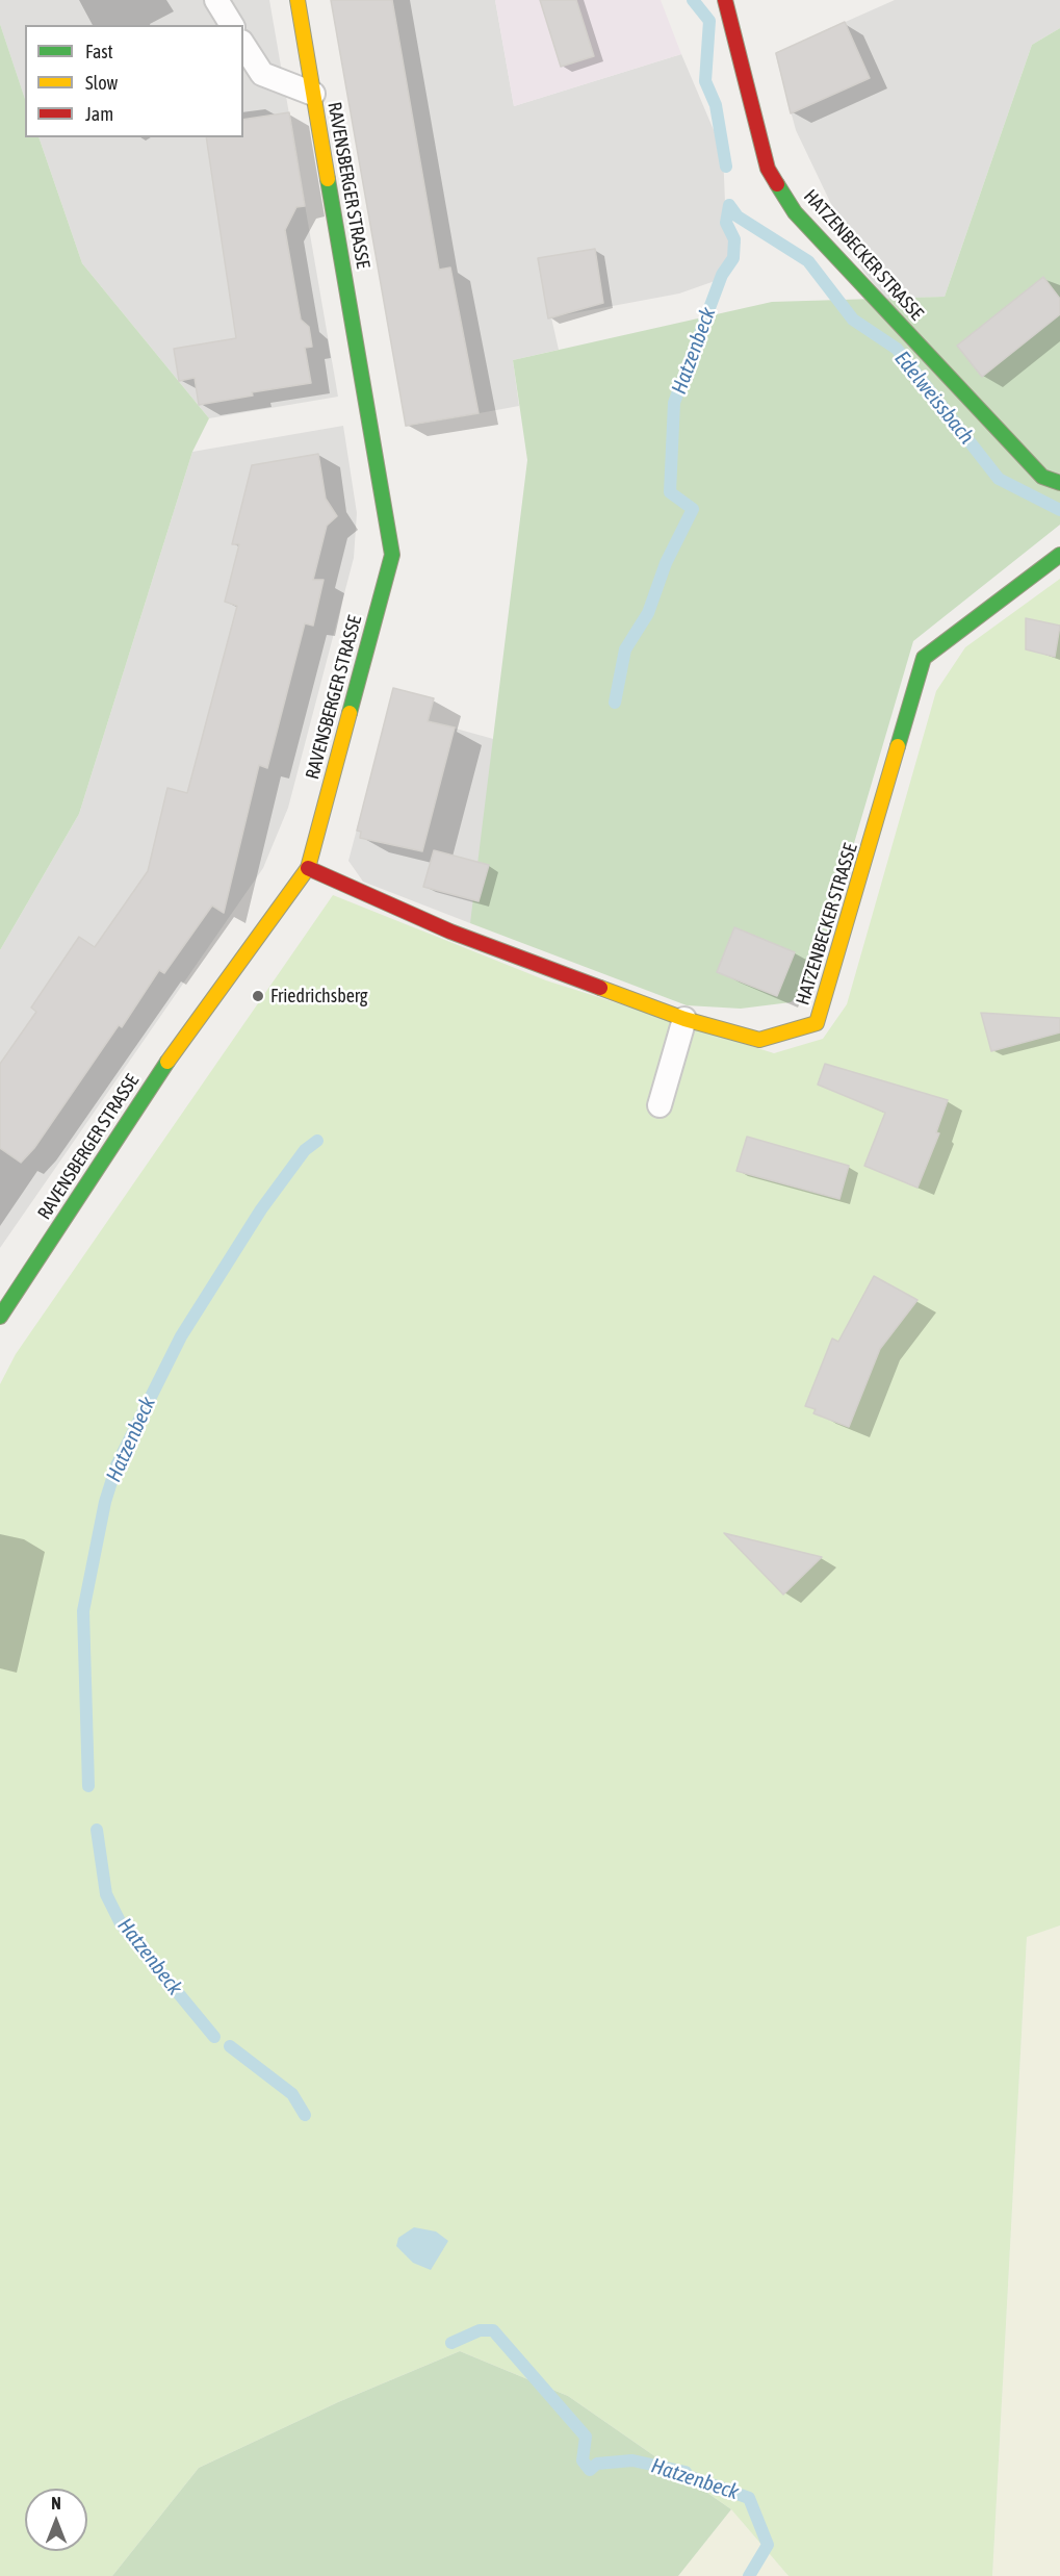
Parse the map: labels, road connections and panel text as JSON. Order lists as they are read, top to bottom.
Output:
{
  "streets": {
    "street": ["RAVENSBERGER STRASSE", "HATZENBECKER STRASSE"]
  },
  "crossings": [
    ["RAVENSBERGER STRASSE", "HATZENBECKER STRASSE"]
  ],
  "water": ["Hatzenbeck", "Edelweissbach"],
  "places": ["Friedrichsberg"],
  "legend": ["Fast", "Slow", "Jam"],
  "north": "top"
}
